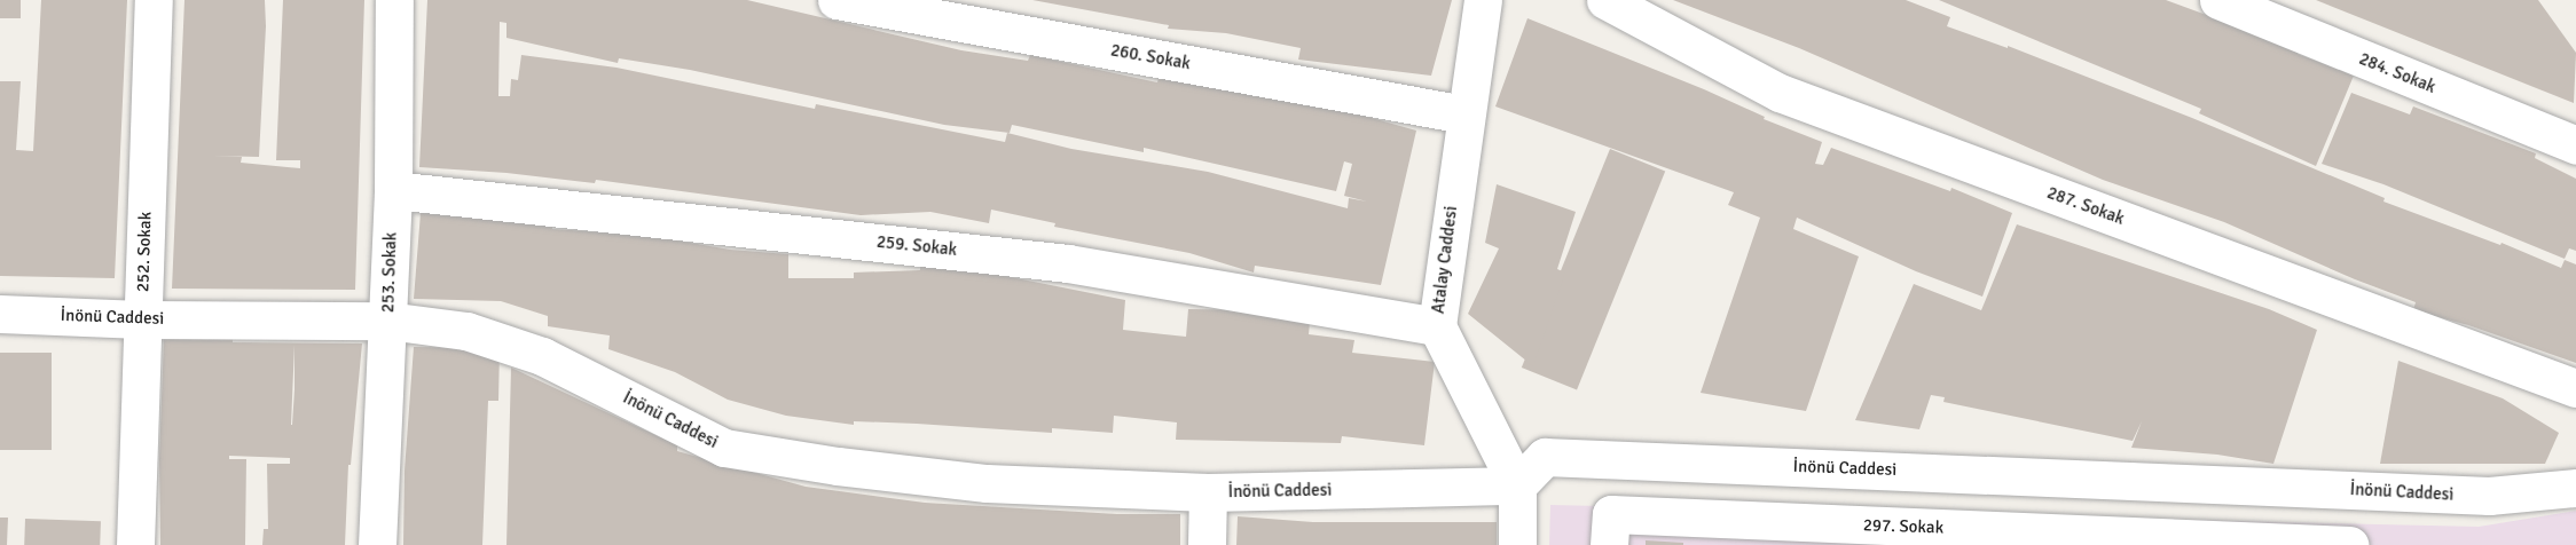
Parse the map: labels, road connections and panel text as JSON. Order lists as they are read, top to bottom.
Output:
{
  "streets": {
    "street": [
      "260. Sokak",
      "284. Sokak",
      "287. Sokak",
      "259. Sokak",
      "252. Sokak",
      "Atalay Caddesi",
      "253. Sokak",
      "İnönü Caddesi",
      "297. Sokak"
    ]
  },
  "crossings": [
    ["260. Sokak", "Atalay Caddesi"],
    ["259. Sokak", "Atalay Caddesi"],
    ["259. Sokak", "253. Sokak"],
    ["252. Sokak", "İnönü Caddesi"],
    ["Atalay Caddesi", "İnönü Caddesi"],
    ["253. Sokak", "İnönü Caddesi"]
  ]
}
